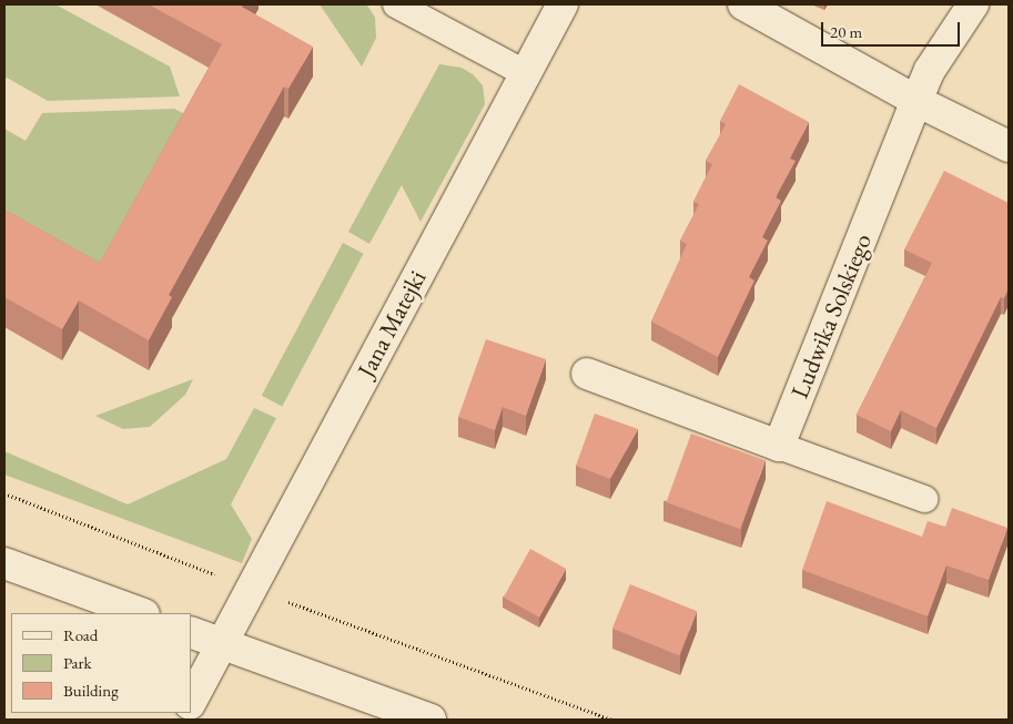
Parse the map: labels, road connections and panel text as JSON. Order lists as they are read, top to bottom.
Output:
{
  "streets": {
    "street": ["Ludwika Solskiego", "Jana Matejki"]
  },
  "legend": ["Road", "Park", "Building"],
  "scale_bar": "20 m"
}
